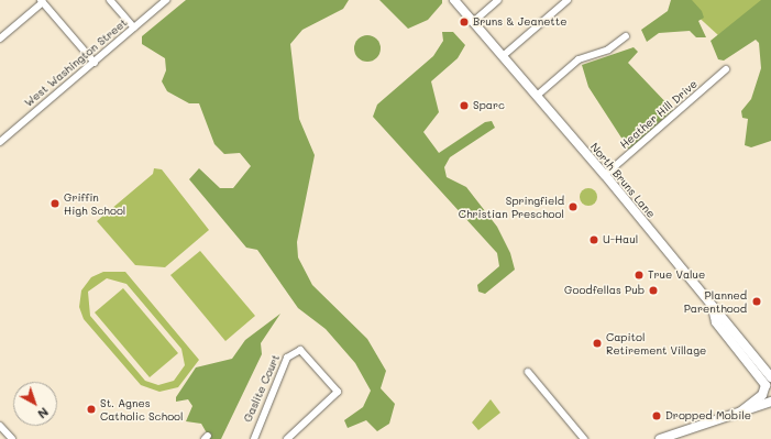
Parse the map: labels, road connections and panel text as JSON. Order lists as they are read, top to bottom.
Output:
{
  "streets": {
    "main road": ["North Bruns Lane"],
    "street": ["West Washington Street", "Heather Hill Drive", "Gaslite Court"]
  },
  "crossings": [
    ["Heather Hill Drive", "North Bruns Lane"]
  ],
  "places": [
    "Bruns & Jeanette",
    "Sparc",
    "Griffin High School",
    "Springfield Christian Preschool",
    "U-Haul",
    "True Value",
    "Goodfellas Pub",
    "Planned Parenthood",
    "Capitol Retirement Village",
    "St. Agnes Catholic School",
    "Dropped Mobile"
  ],
  "north": "bottom right"
}
